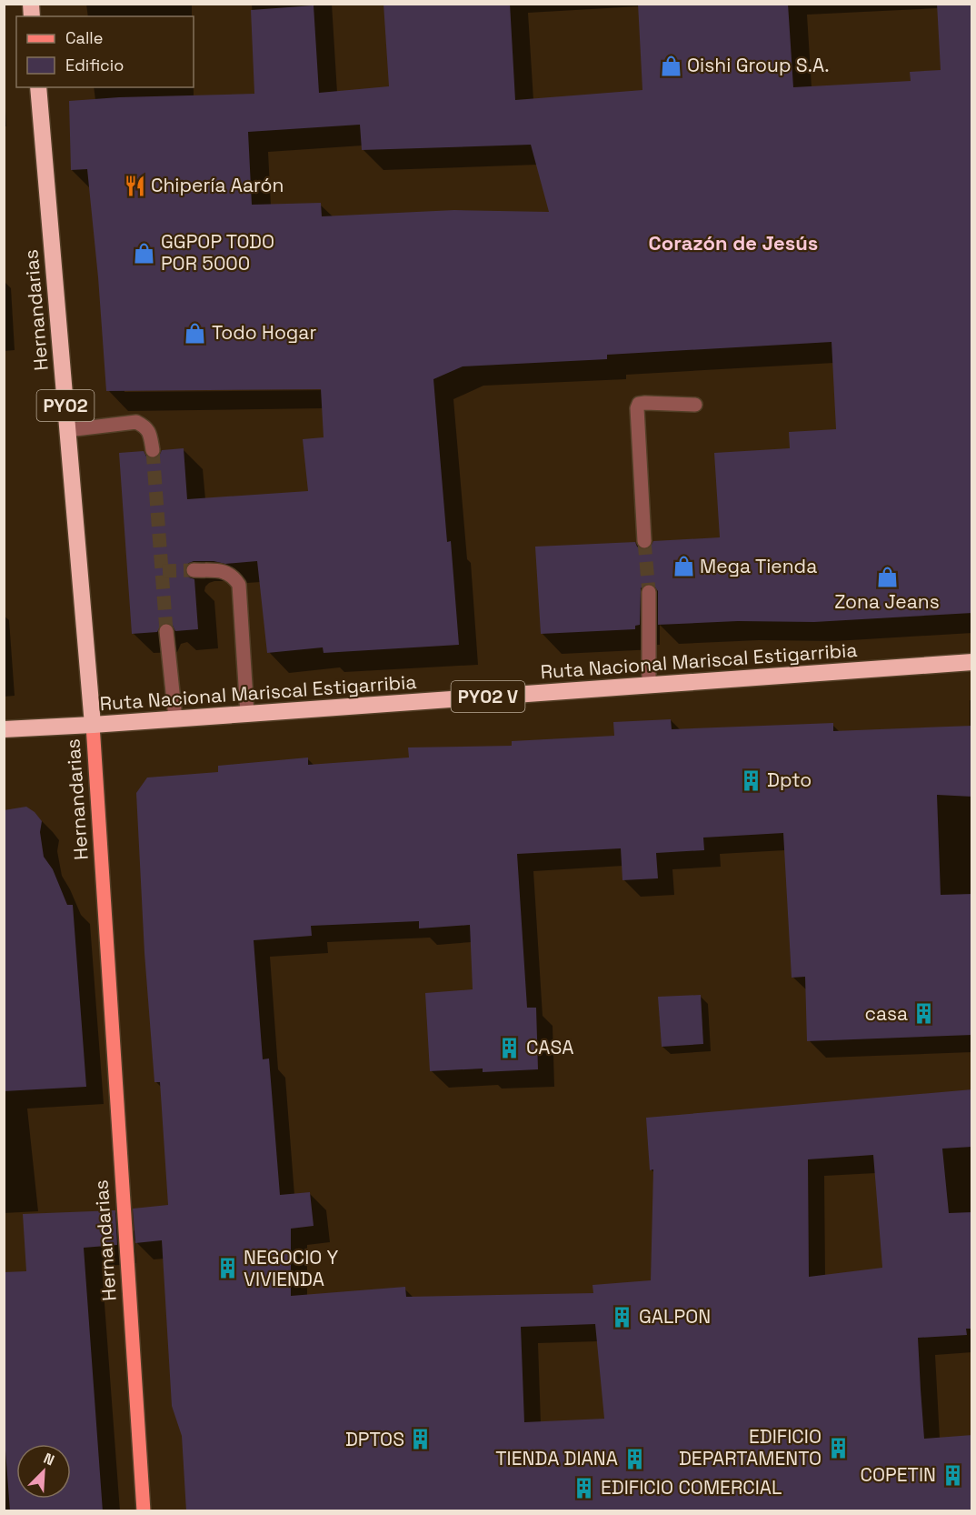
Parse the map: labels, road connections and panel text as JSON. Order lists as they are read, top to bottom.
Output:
{
  "streets": {
    "highway": [
      "Hernandarias",
      "PY02",
      "Ruta Nacional Mariscal Estigarribia",
      "PY02 V"
    ]
  },
  "crossings": [
    ["Hernandarias", "Ruta Nacional Mariscal Estigarribia"]
  ],
  "districts": ["Corazón de Jesús"],
  "places": {
    "shop": [
      "Oishi Group S.A.",
      "GGPOP TODO POR 5000",
      "Todo Hogar",
      "Mega Tienda",
      "Zona Jeans"
    ],
    "restaurant": ["Chipería Aarón"],
    "building": [
      "Dpto",
      "casa",
      "CASA",
      "NEGOCIO Y VIVIENDA",
      "GALPON",
      "DPTOS",
      "EDIFICIO DEPARTAMENTO",
      "TIENDA DIANA",
      "COPETIN",
      "EDIFICIO COMERCIAL"
    ]
  },
  "legend": ["Calle", "Edificio"],
  "north": "top right"
}
